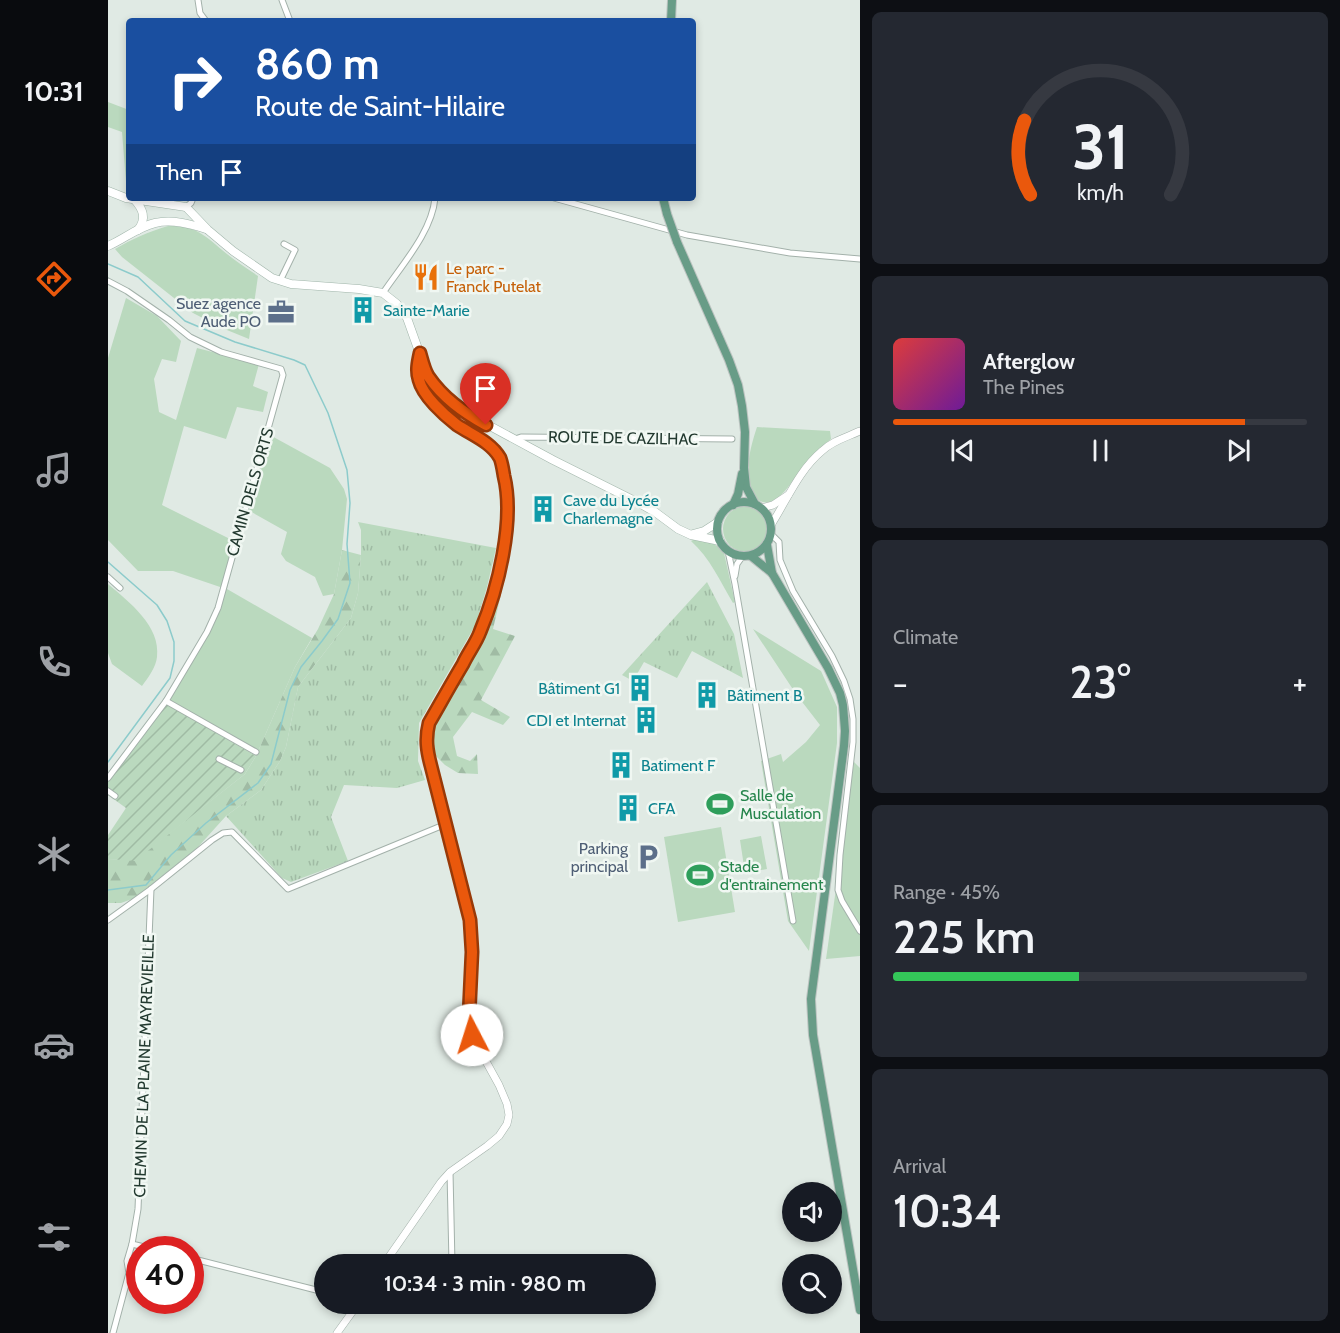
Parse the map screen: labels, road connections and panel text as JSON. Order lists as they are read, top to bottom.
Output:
{
  "streets": {
    "street": ["ROUTE DE CAZILHAC", "CAMIN DELS ORTS", "CHEMIN DE LA PLAINE MAYREVIEILLE"]
  },
  "places": {
    "restaurant": ["Le parc - Franck Putelat"],
    "building": [
      "Sainte-Marie",
      "Cave du Lycée Charlemagne",
      "Bâtiment G1",
      "Bâtiment B",
      "CDI et Internat",
      "Batiment F",
      "CFA"
    ],
    "office": ["Suez agence Aude PO"],
    "sports": ["Salle de Musculation", "Stade d'entrainement"],
    "parking": ["Parking principal"]
  },
  "page": {
    "tabs": "10:31",
    "turn": ["860 m", "Route de Saint-Hilaire"],
    "then": "Then",
    "song": ["Afterglow", "The Pines"],
    "tile": [
      "Climate",
      ["Range · 45%", "225 km"],
      ["Arrival", "10:34"]
    ],
    "heat": ["−", "23°", "+"],
    "limit": "40",
    "trip": "10:34 · 3 min · 980 m",
    "gauge": ["31", "km/h"]
  }
}
